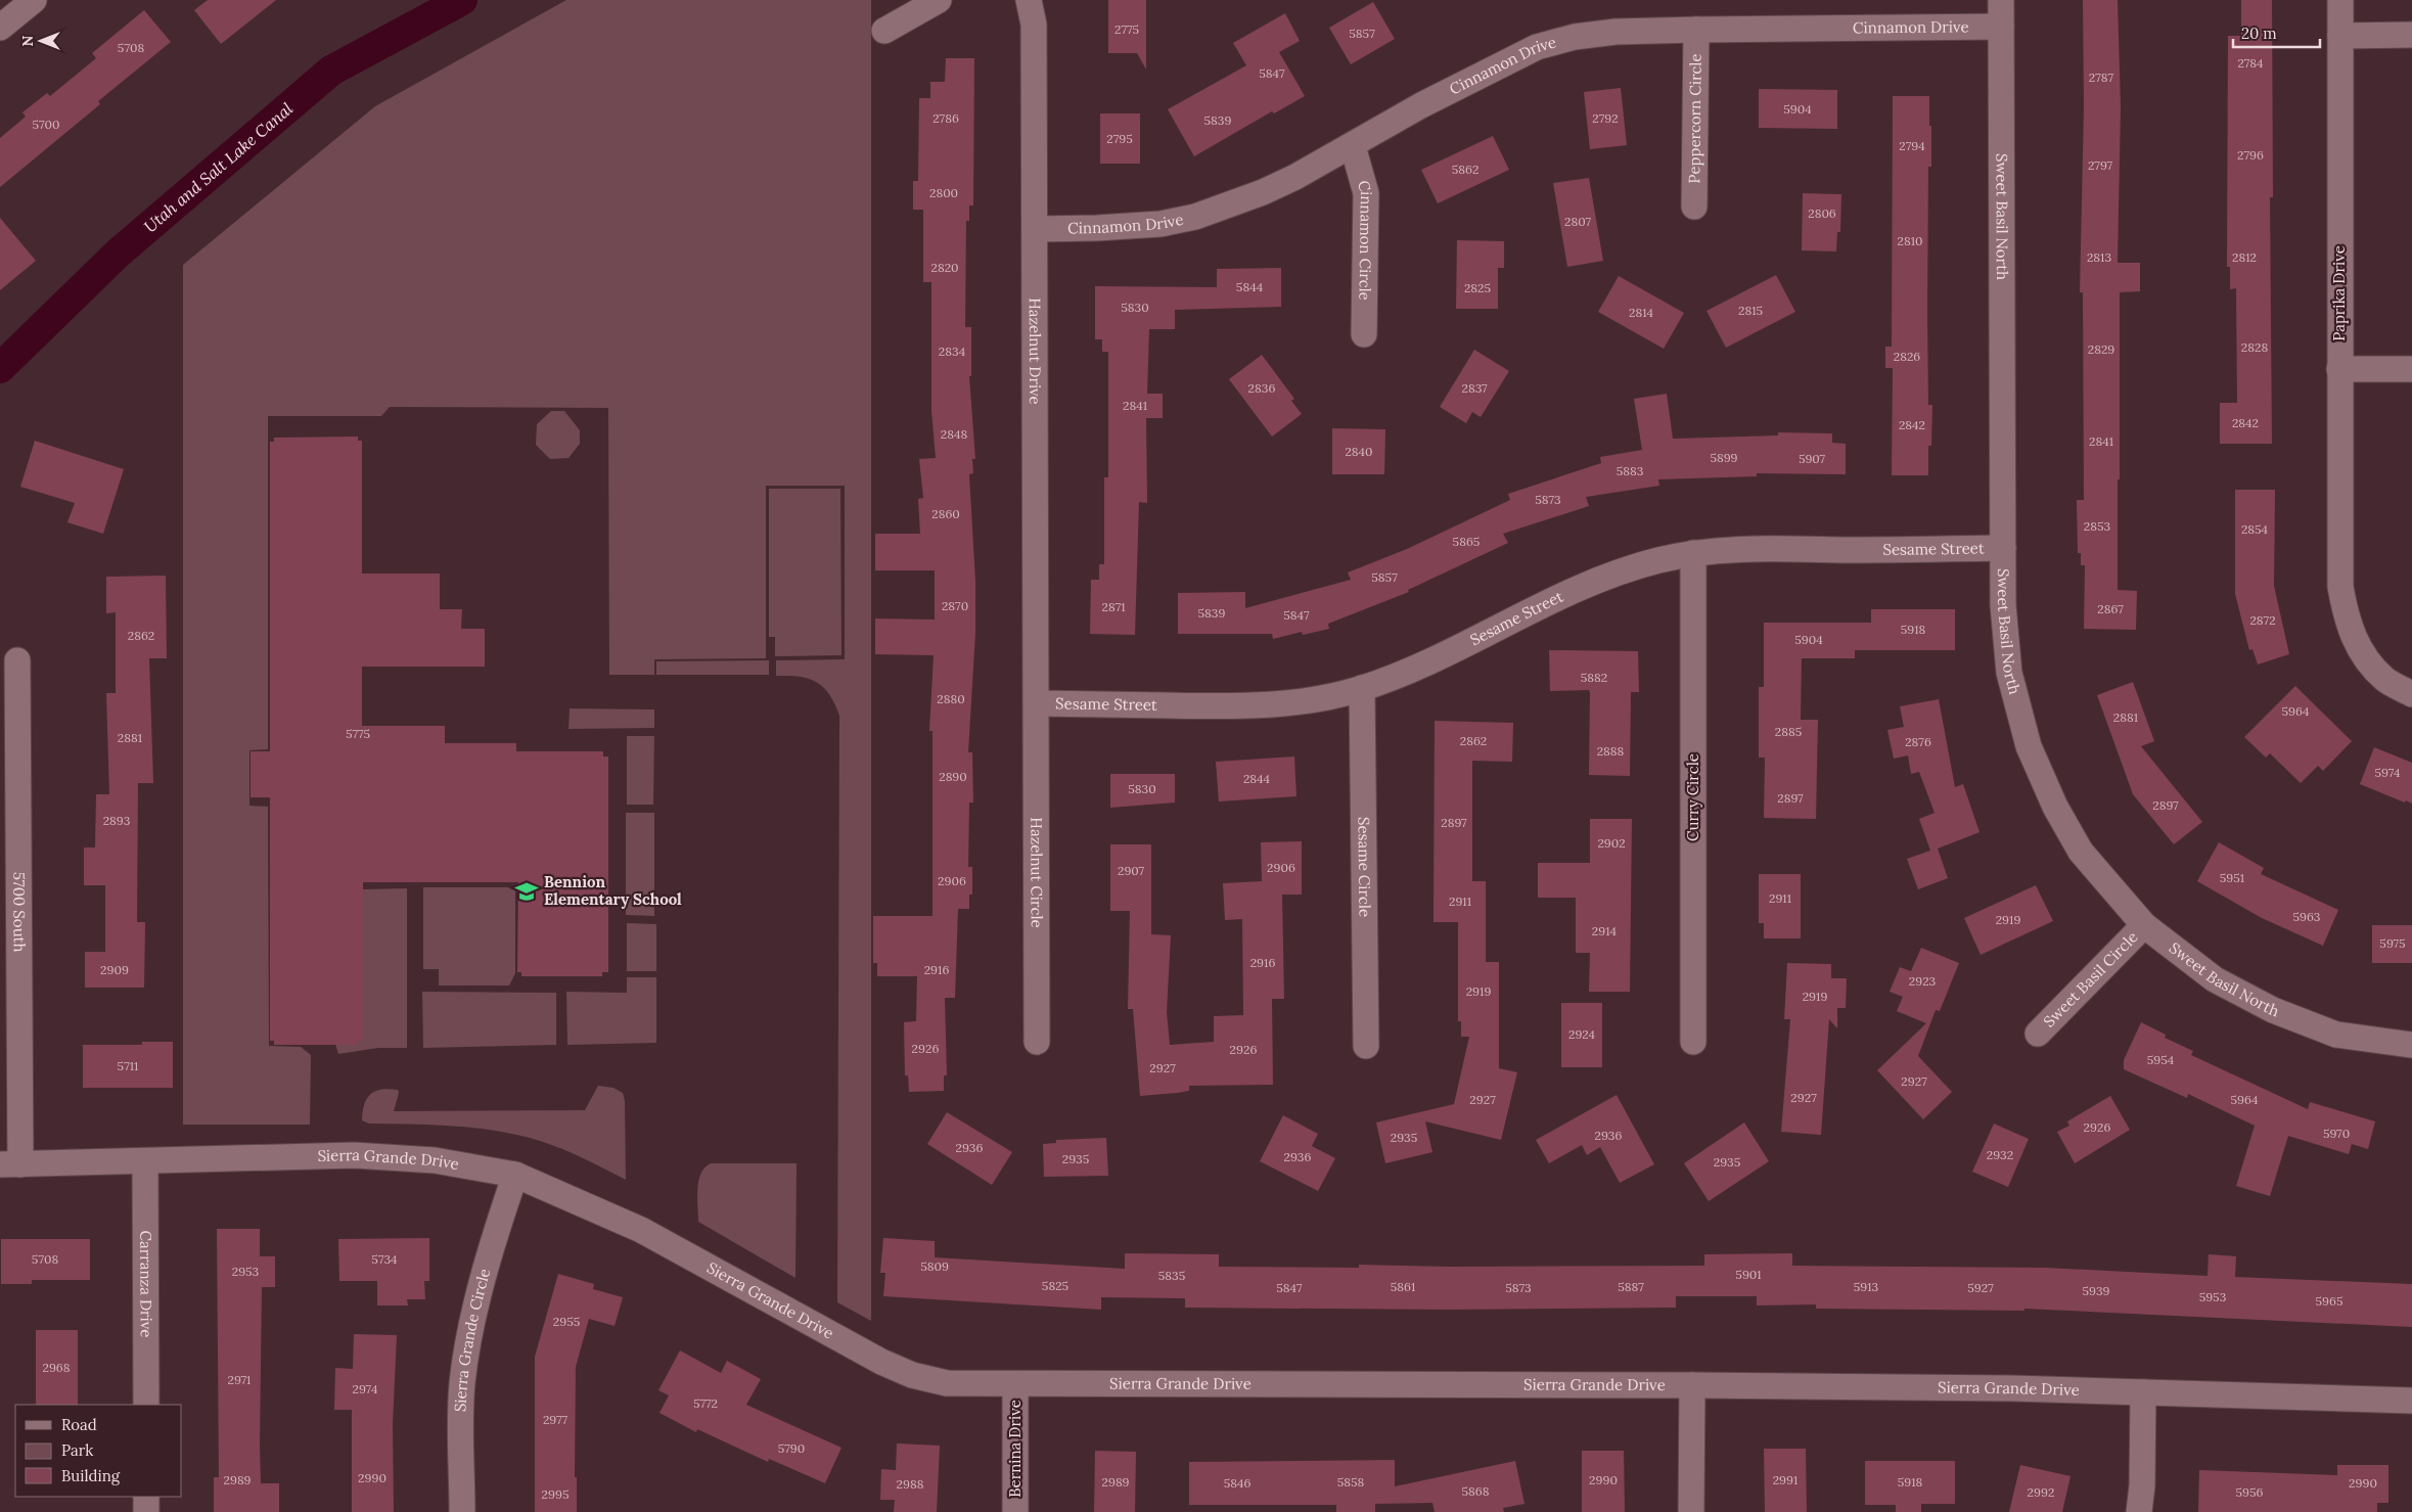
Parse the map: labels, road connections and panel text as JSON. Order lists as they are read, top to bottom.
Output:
{
  "streets": {
    "street": [
      "Cinnamon Drive",
      "Peppercorn Circle",
      "Sweet Basil North",
      "Cinnamon Circle",
      "Paprika Drive",
      "Hazelnut Drive",
      "Sesame Street",
      "Curry Circle",
      "Sesame Circle",
      "Hazelnut Circle",
      "5700 South",
      "Sweet Basil Circle",
      "Sierra Grande Drive",
      "Carranza Drive",
      "Sierra Grande Circle",
      "Bernina Drive"
    ]
  },
  "crossings": [
    ["Cinnamon Drive", "Peppercorn Circle"],
    ["Cinnamon Drive", "Sweet Basil North"],
    ["Cinnamon Drive", "Cinnamon Circle"],
    ["Cinnamon Drive", "Hazelnut Drive"],
    ["Sweet Basil North", "Sesame Street"],
    ["Sweet Basil North", "Sweet Basil Circle"],
    ["Hazelnut Drive", "Sesame Street"],
    ["Hazelnut Drive", "Hazelnut Circle"],
    ["Sesame Street", "Curry Circle"],
    ["Sesame Street", "Sesame Circle"],
    ["Sesame Street", "Hazelnut Circle"],
    ["5700 South", "Sierra Grande Drive"],
    ["Sierra Grande Drive", "Carranza Drive"],
    ["Sierra Grande Drive", "Sierra Grande Circle"],
    ["Sierra Grande Drive", "Bernina Drive"]
  ],
  "water": ["Utah and Salt Lake Canal"],
  "places": {
    "school or university": ["Bennion Elementary School"]
  },
  "house_numbers": [
    "2775",
    "5857",
    "5708",
    "2784",
    "5847",
    "2787",
    "5904",
    "2786",
    "2792",
    "5839",
    "5700",
    "2795",
    "2794",
    "2796",
    "2797",
    "5862",
    "2800",
    "2806",
    "2807",
    "2810",
    "2813",
    "2812",
    "2820",
    "5844",
    "2825",
    "5830",
    "2815",
    "2814",
    "2828",
    "2829",
    "2834",
    "2826",
    "2836",
    "2837",
    "2841",
    "2842",
    "2842",
    "2848",
    "2841",
    "2840",
    "5899",
    "5907",
    "5883",
    "5873",
    "2860",
    "2853",
    "2854",
    "5865",
    "5857",
    "2870",
    "2871",
    "2867",
    "5839",
    "5847",
    "2872",
    "5918",
    "2862",
    "5904",
    "5882",
    "2880",
    "5964",
    "2881",
    "2885",
    "5775",
    "2881",
    "2862",
    "2876",
    "2888",
    "5974",
    "2890",
    "2844",
    "5830",
    "2897",
    "2897",
    "2893",
    "2897",
    "2902",
    "2906",
    "2907",
    "5951",
    "2906",
    "2911",
    "2911",
    "5963",
    "2919",
    "2914",
    "5975",
    "2916",
    "2909",
    "2916",
    "2923",
    "2919",
    "2919",
    "2924",
    "2926",
    "2926",
    "5954",
    "5711",
    "2927",
    "2927",
    "2927",
    "2927",
    "5964",
    "2926",
    "5970",
    "2936",
    "2935",
    "2936",
    "2932",
    "2936",
    "2935",
    "2935",
    "5708",
    "5734",
    "5809",
    "2953",
    "5901",
    "5835",
    "5825",
    "5861",
    "5887",
    "5913",
    "5847",
    "5873",
    "5927",
    "5939",
    "5953",
    "5965",
    "2955",
    "2968",
    "2971",
    "2974",
    "5772",
    "2977",
    "5790",
    "2990",
    "2989",
    "2990",
    "2991",
    "2989",
    "5858",
    "5918",
    "5846",
    "2990",
    "2988",
    "5868",
    "2992",
    "5956",
    "2995"
  ],
  "legend": ["Road", "Park", "Building"],
  "scale_bar": "20 m",
  "north": "left"
}
